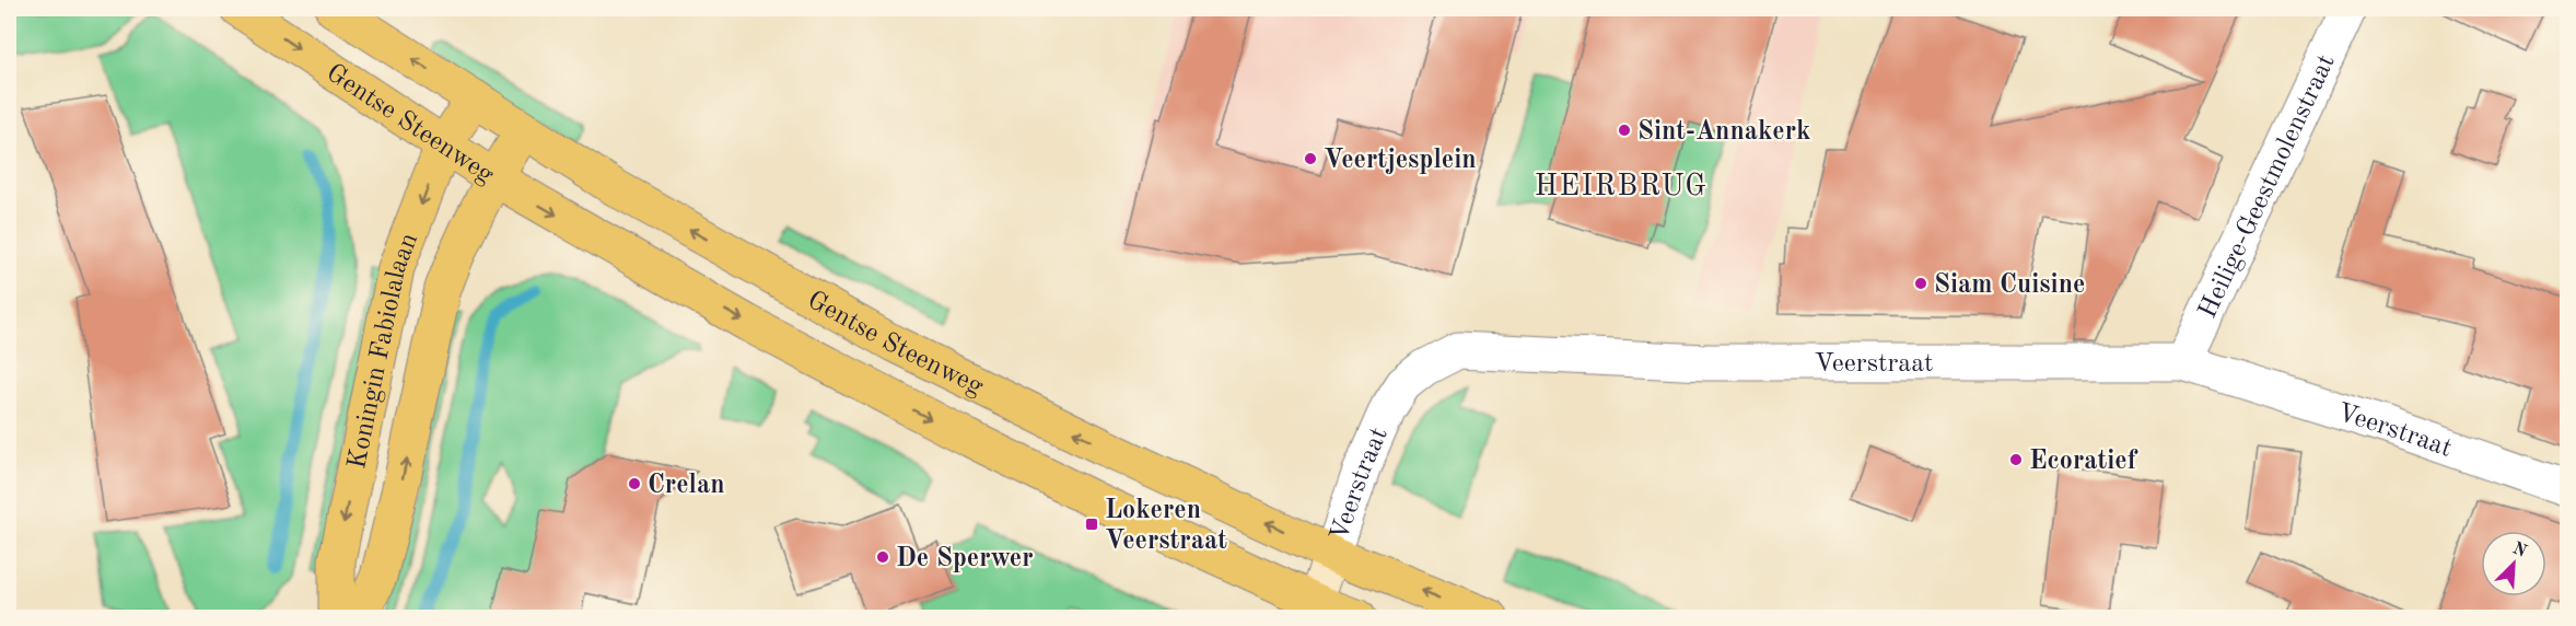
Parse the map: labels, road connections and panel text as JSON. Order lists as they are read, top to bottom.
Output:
{
  "streets": {
    "main road": ["Gentse Steenweg", "Koningin Fabiolalaan"],
    "street": ["Heilige-Geestmolenstraat", "Veerstraat"]
  },
  "crossings": [
    ["Gentse Steenweg", "Koningin Fabiolalaan"],
    ["Gentse Steenweg", "Veerstraat"],
    ["Heilige-Geestmolenstraat", "Veerstraat"]
  ],
  "districts": ["HEIRBRUG"],
  "places": {
    "other": [
      "Sint-Annakerk",
      "Veertjesplein",
      "Siam Cuisine",
      "Ecoratief",
      "Crelan",
      "De Sperwer"
    ],
    "transit": ["Lokeren Veerstraat"]
  },
  "north": "top right"
}
